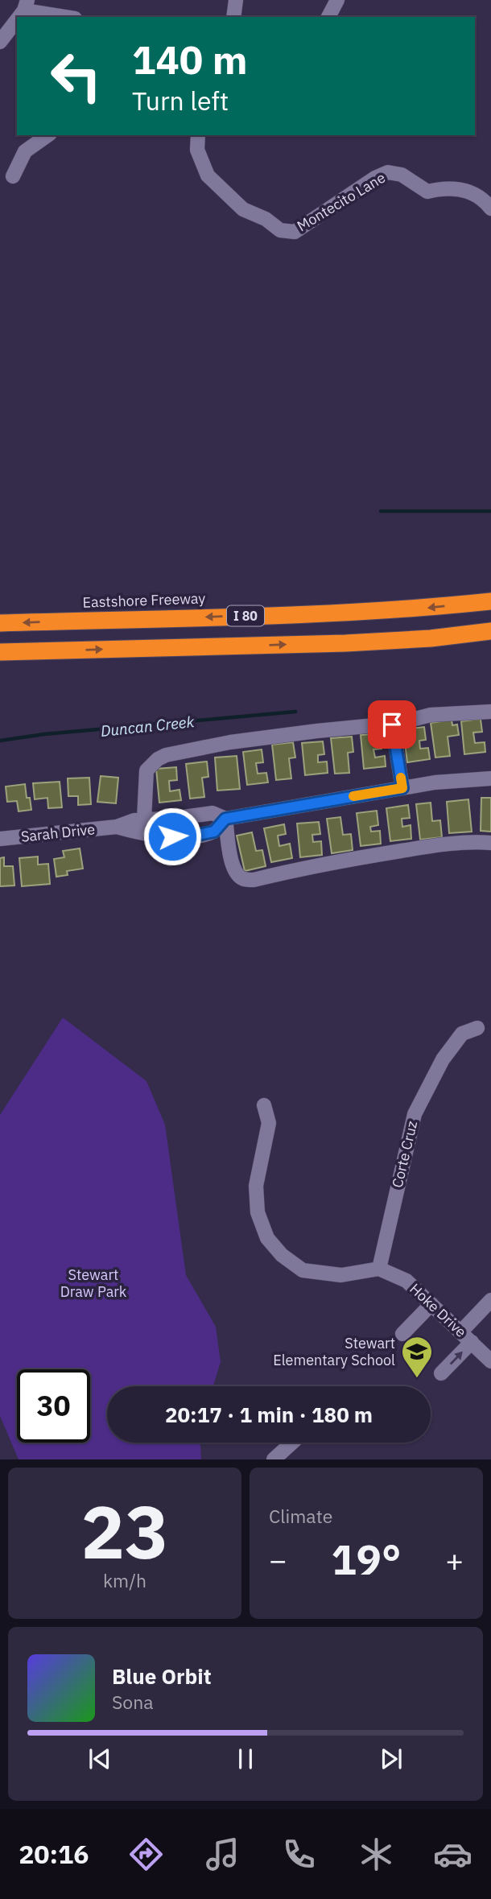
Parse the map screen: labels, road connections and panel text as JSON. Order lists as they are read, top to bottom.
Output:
{
  "streets": {
    "highway": ["Eastshore Freeway", "I 80"],
    "street": [
      "Montecito Lane",
      "Sarah Drive",
      "Corte Cruz",
      "Hoke Drive"
    ]
  },
  "crossings": [
    ["Corte Cruz", "Hoke Drive"]
  ],
  "water": ["Duncan Creek"],
  "parks": ["Stewart Draw Park"],
  "places": {
    "school or university": ["Stewart Elementary School"]
  },
  "page": {
    "turn": ["140 m", "Turn left"],
    "limit": "30",
    "trip": "20:17 · 1 min · 180 m",
    "tile": [
      ["23", "km/h"],
      "Climate"
    ],
    "heat": ["−", "19°", "+"],
    "song": ["Blue Orbit", "Sona"],
    "tabs": "20:16"
  }
}
